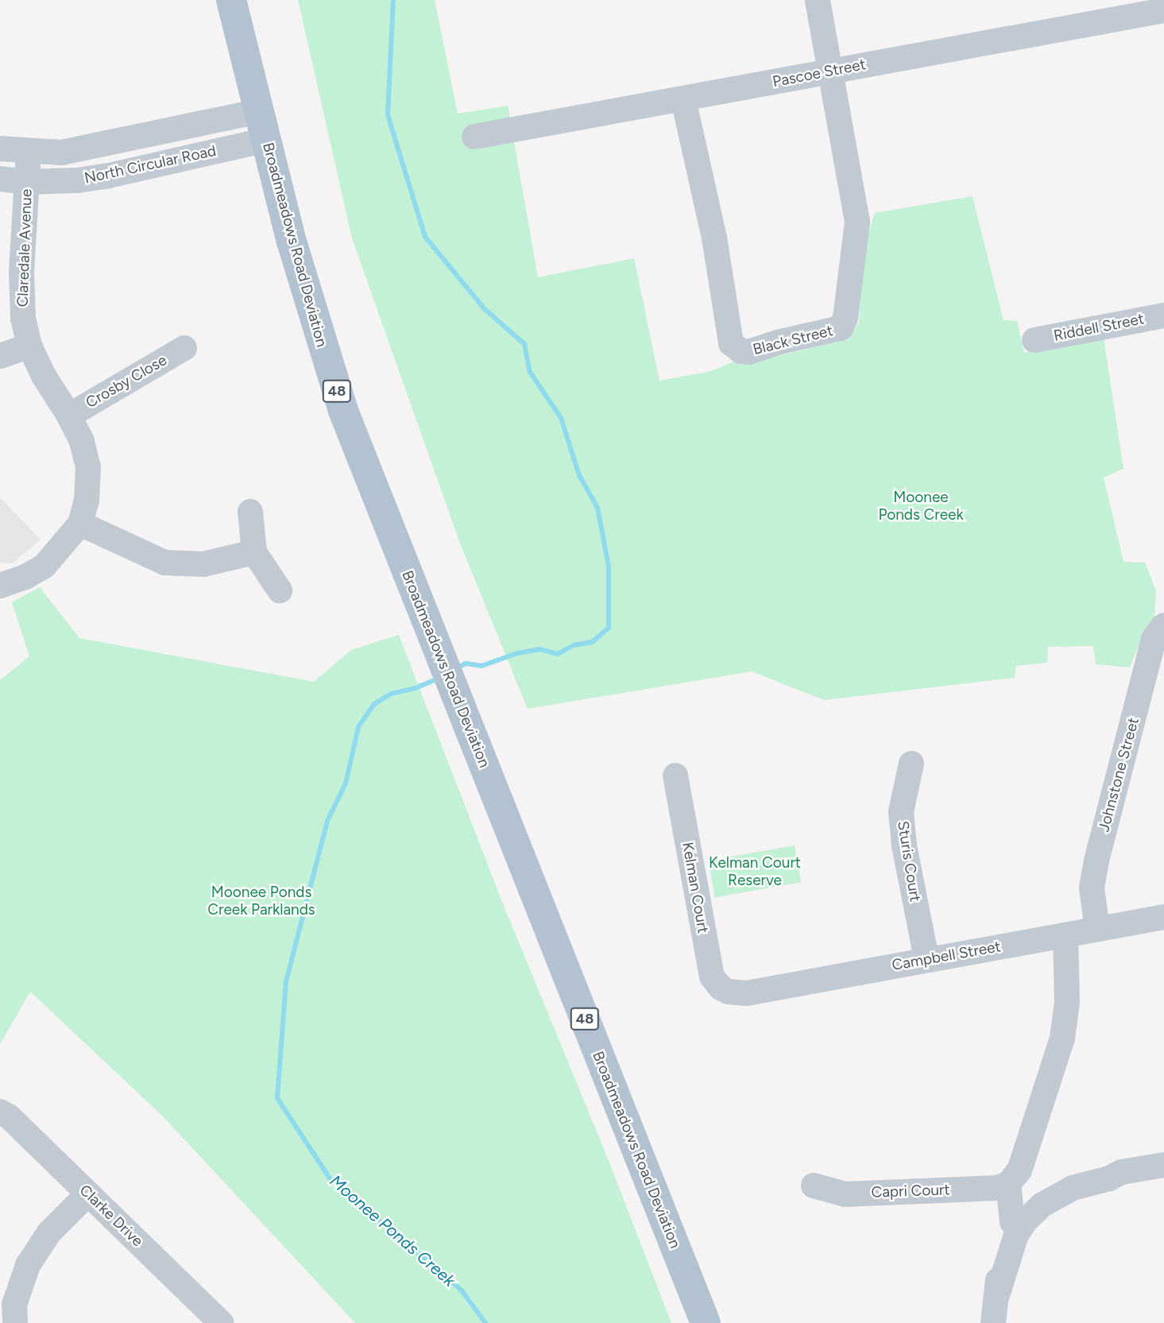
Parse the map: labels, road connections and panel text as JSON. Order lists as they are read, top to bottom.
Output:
{
  "streets": {
    "main road": ["Broadmeadows Road Deviation", "48"],
    "street": [
      "Pascoe Street",
      "North Circular Road",
      "Claredale Avenue",
      "Riddell Street",
      "Black Street",
      "Crosby Close",
      "Johnstone Street",
      "Sturis Court",
      "Kelman Court",
      "Campbell Street",
      "Capri Court",
      "Clarke Drive"
    ]
  },
  "crossings": [
    ["Pascoe Street", "Black Street"],
    ["North Circular Road", "Broadmeadows Road Deviation"],
    ["North Circular Road", "Claredale Avenue"],
    ["Claredale Avenue", "Crosby Close"],
    ["Johnstone Street", "Campbell Street"],
    ["Sturis Court", "Campbell Street"],
    ["Kelman Court", "Campbell Street"]
  ],
  "water": ["Moonee Ponds Creek"],
  "parks": ["Moonee Ponds Creek", "Kelman Court Reserve", "Moonee Ponds Creek Parklands"]
}
